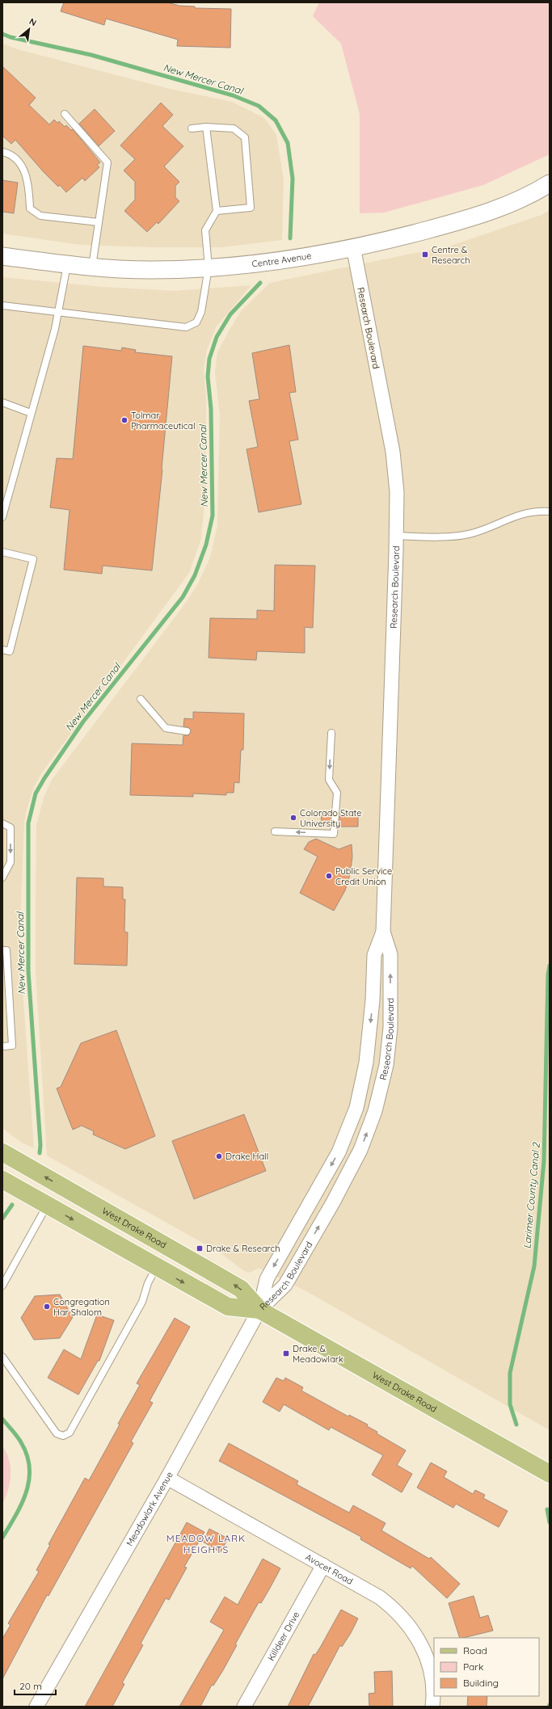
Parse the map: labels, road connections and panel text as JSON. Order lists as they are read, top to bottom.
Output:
{
  "streets": {
    "main road": ["West Drake Road"],
    "street": [
      "Centre Avenue",
      "Research Boulevard",
      "Meadowlark Avenue",
      "Avocet Road",
      "Killdeer Drive"
    ]
  },
  "crossings": [
    ["Centre Avenue", "Research Boulevard"],
    ["Research Boulevard", "West Drake Road"],
    ["Research Boulevard", "Meadowlark Avenue"],
    ["West Drake Road", "Meadowlark Avenue"],
    ["Meadowlark Avenue", "Avocet Road"],
    ["Avocet Road", "Killdeer Drive"]
  ],
  "districts": ["MEADOW LARK HEIGHTS"],
  "water": ["New Mercer Canal", "Larimer County Canal 2"],
  "places": {
    "transit": ["Centre & Research", "Drake & Research", "Drake & Meadowlark"],
    "other": [
      "Tolmar Pharmaceutical",
      "Colorado State University",
      "Public Service Credit Union",
      "Drake Hall",
      "Congregation Har Shalom"
    ]
  },
  "legend": ["Road", "Park", "Building"],
  "scale_bar": "20 m",
  "north": "top right"
}
